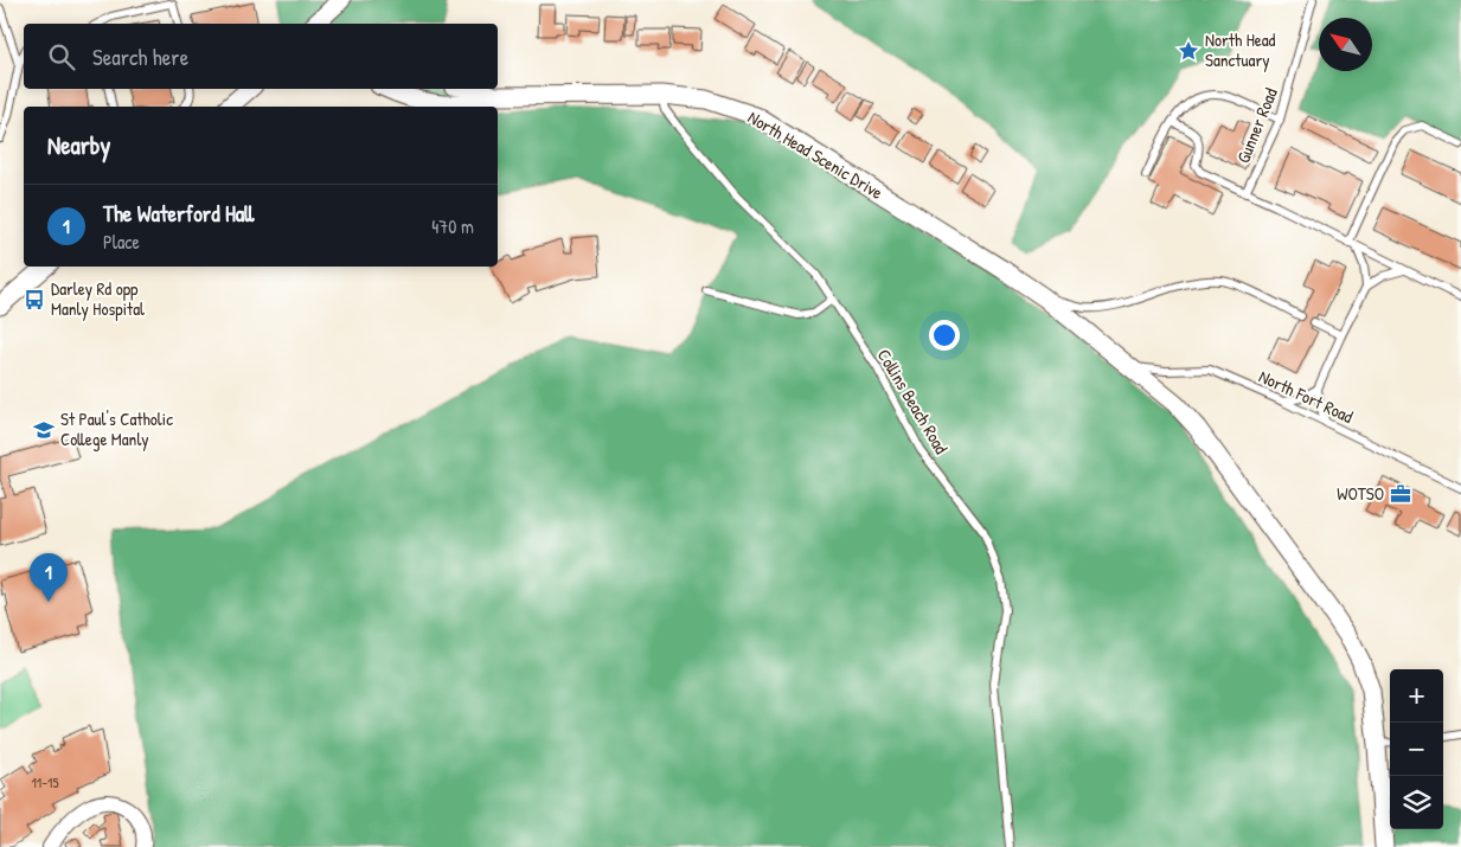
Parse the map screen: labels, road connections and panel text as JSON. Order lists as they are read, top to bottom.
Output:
{
  "streets": {
    "street": ["North Head Scenic Drive"],
    "lane": ["Gunner Road", "North Fort Road", "Collins Beach Road"]
  },
  "crossings": [
    ["North Head Scenic Drive", "North Fort Road"],
    ["North Head Scenic Drive", "Collins Beach Road"]
  ],
  "places": {
    "place": ["North Head Sanctuary"],
    "bus stop": ["Darley Rd opp Manly Hospital"],
    "school or university": ["St Paul's Catholic College Manly"],
    "office": ["WOTSO"]
  },
  "house_numbers": ["11-15"],
  "north": "top left",
  "page": {
    "search": "Search here",
    "heading": "Nearby",
    "list": [
      {
        "mark": "1",
        "name": "The Waterford Hall",
        "note": "Place",
        "value": "470 m"
      }
    ],
    "pins": "1",
    "map_buttons": ["+", "−"]
  }
}
